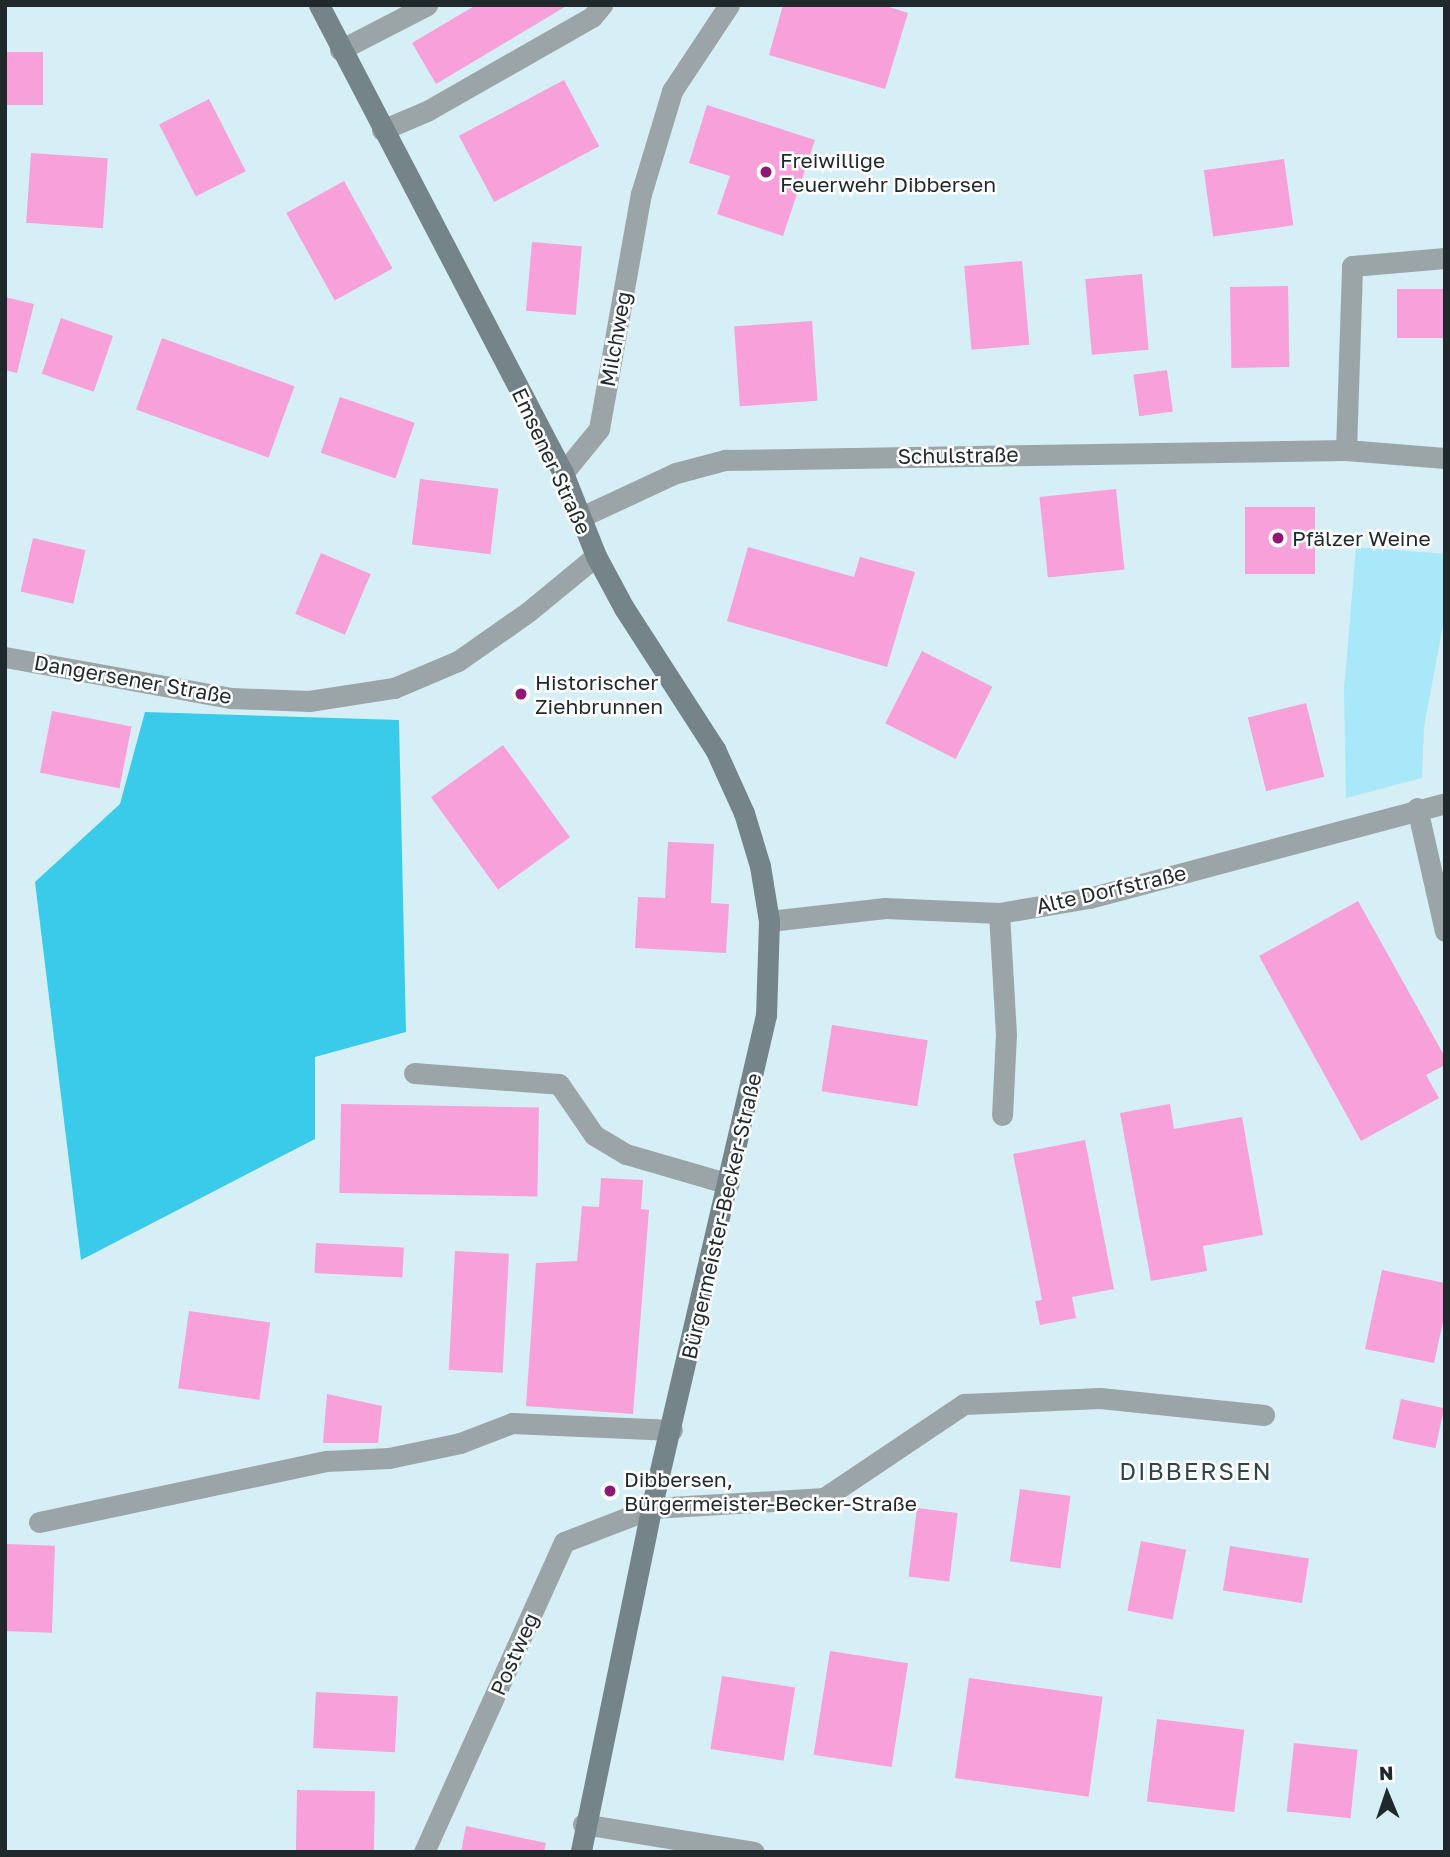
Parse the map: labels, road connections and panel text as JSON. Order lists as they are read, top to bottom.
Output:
{
  "streets": {
    "street": [
      "Milchweg",
      "Schulstraße",
      "Emsener Straße",
      "Dangersener Straße",
      "Alte Dorfstraße",
      "Bürgermeister-Becker-Straße",
      "Postweg"
    ]
  },
  "crossings": [
    ["Milchweg", "Emsener Straße"],
    ["Schulstraße", "Emsener Straße"],
    ["Emsener Straße", "Dangersener Straße"],
    ["Emsener Straße", "Alte Dorfstraße"],
    ["Emsener Straße", "Bürgermeister-Becker-Straße"],
    ["Alte Dorfstraße", "Bürgermeister-Becker-Straße"],
    ["Bürgermeister-Becker-Straße", "Postweg"]
  ],
  "districts": ["DIBBERSEN"],
  "places": [
    "Freiwillige Feuerwehr Dibbersen",
    "Pfälzer Weine",
    "Historischer Ziehbrunnen",
    "Dibbersen, Bürgermeister-Becker-Straße"
  ],
  "north": "top"
}
